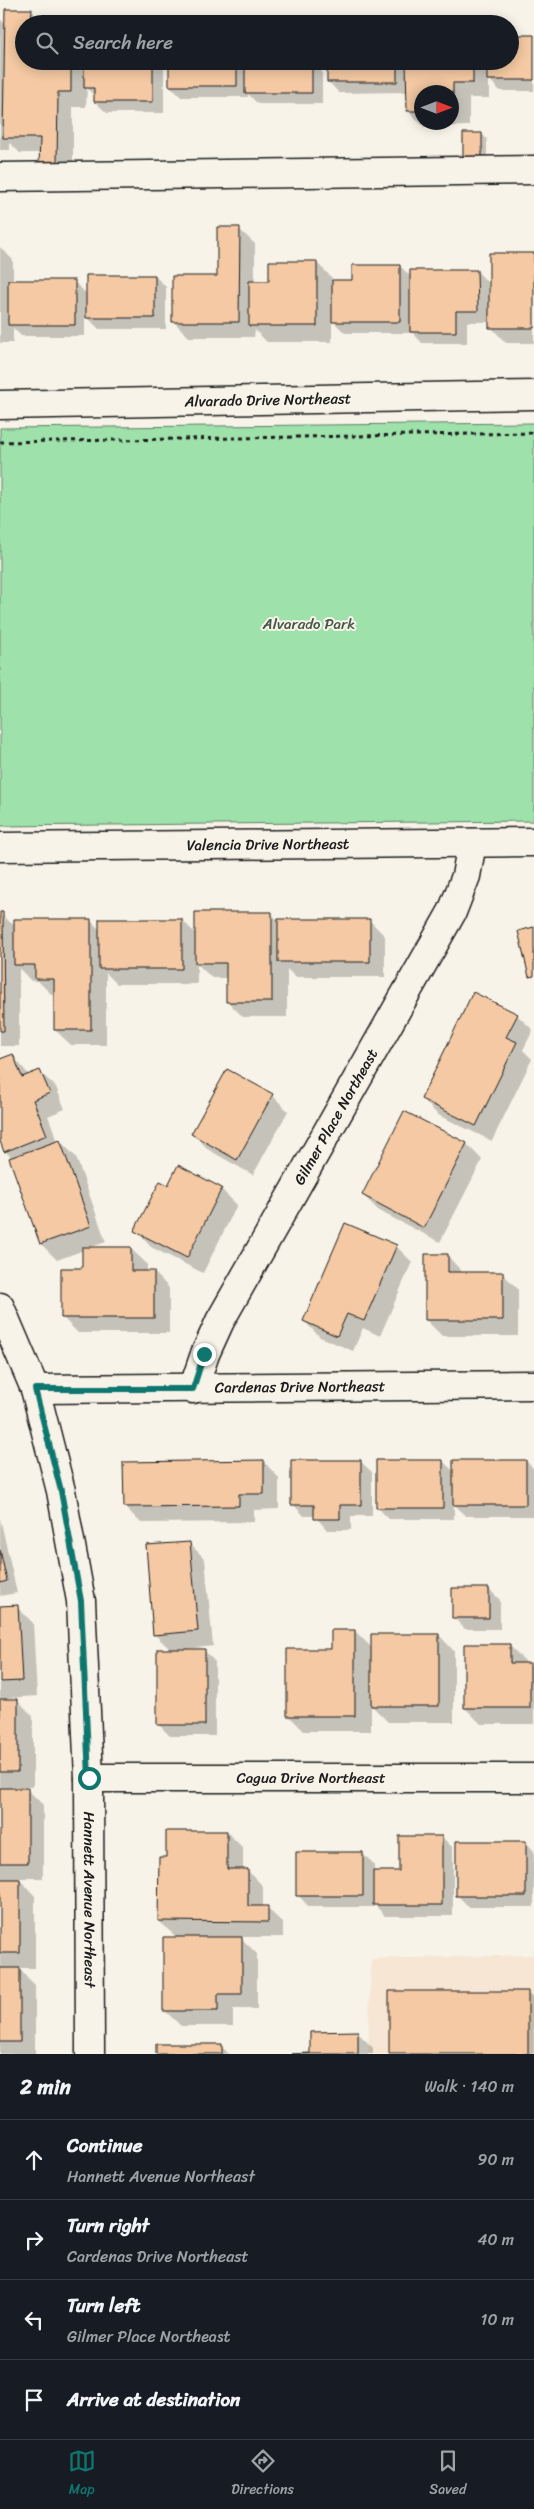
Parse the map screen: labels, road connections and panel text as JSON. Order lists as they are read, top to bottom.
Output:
{
  "streets": {
    "street": [
      "Alvarado Drive Northeast",
      "Valencia Drive Northeast",
      "Gilmer Place Northeast",
      "Cardenas Drive Northeast",
      "Cagua Drive Northeast",
      "Hannett Avenue Northeast"
    ]
  },
  "crossings": [
    ["Valencia Drive Northeast", "Gilmer Place Northeast"],
    ["Gilmer Place Northeast", "Cardenas Drive Northeast"],
    ["Cardenas Drive Northeast", "Hannett Avenue Northeast"],
    ["Cagua Drive Northeast", "Hannett Avenue Northeast"]
  ],
  "parks": ["Alvarado Park"],
  "north": "right",
  "page": {
    "search": "Search here",
    "heading": ["2 min", "Walk · 140 m"],
    "list": [
      ["Continue", "Hannett Avenue Northeast", "90 m"],
      ["Turn right", "Cardenas Drive Northeast", "40 m"],
      ["Turn left", "Gilmer Place Northeast", "10 m"],
      "Arrive at destination"
    ],
    "nav": ["Map", "Directions", "Saved"]
  }
}
